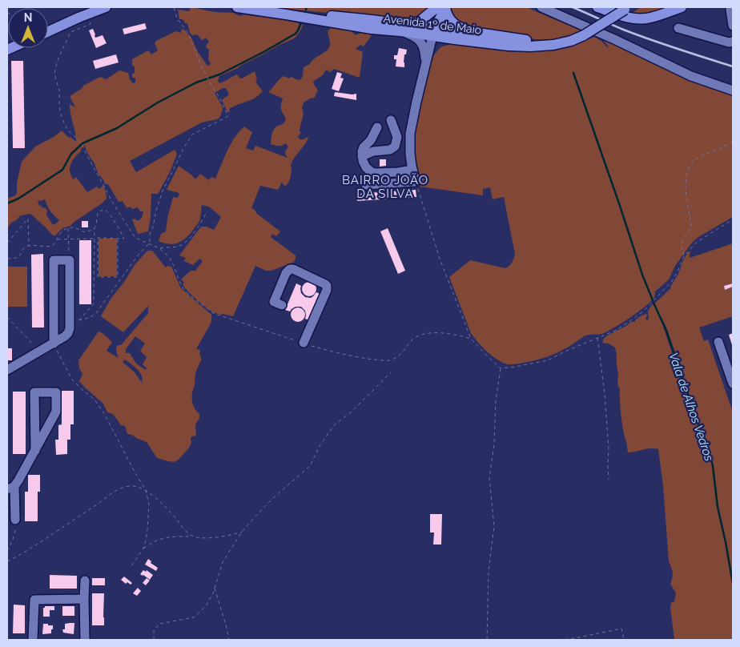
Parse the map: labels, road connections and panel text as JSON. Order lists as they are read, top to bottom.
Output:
{
  "streets": {
    "main road": ["Avenida 1º de Maio"]
  },
  "districts": ["BAIRRO JOÃO DA SILVA"],
  "water": ["Vala de Alhos Vedros"],
  "north": "top"
}
